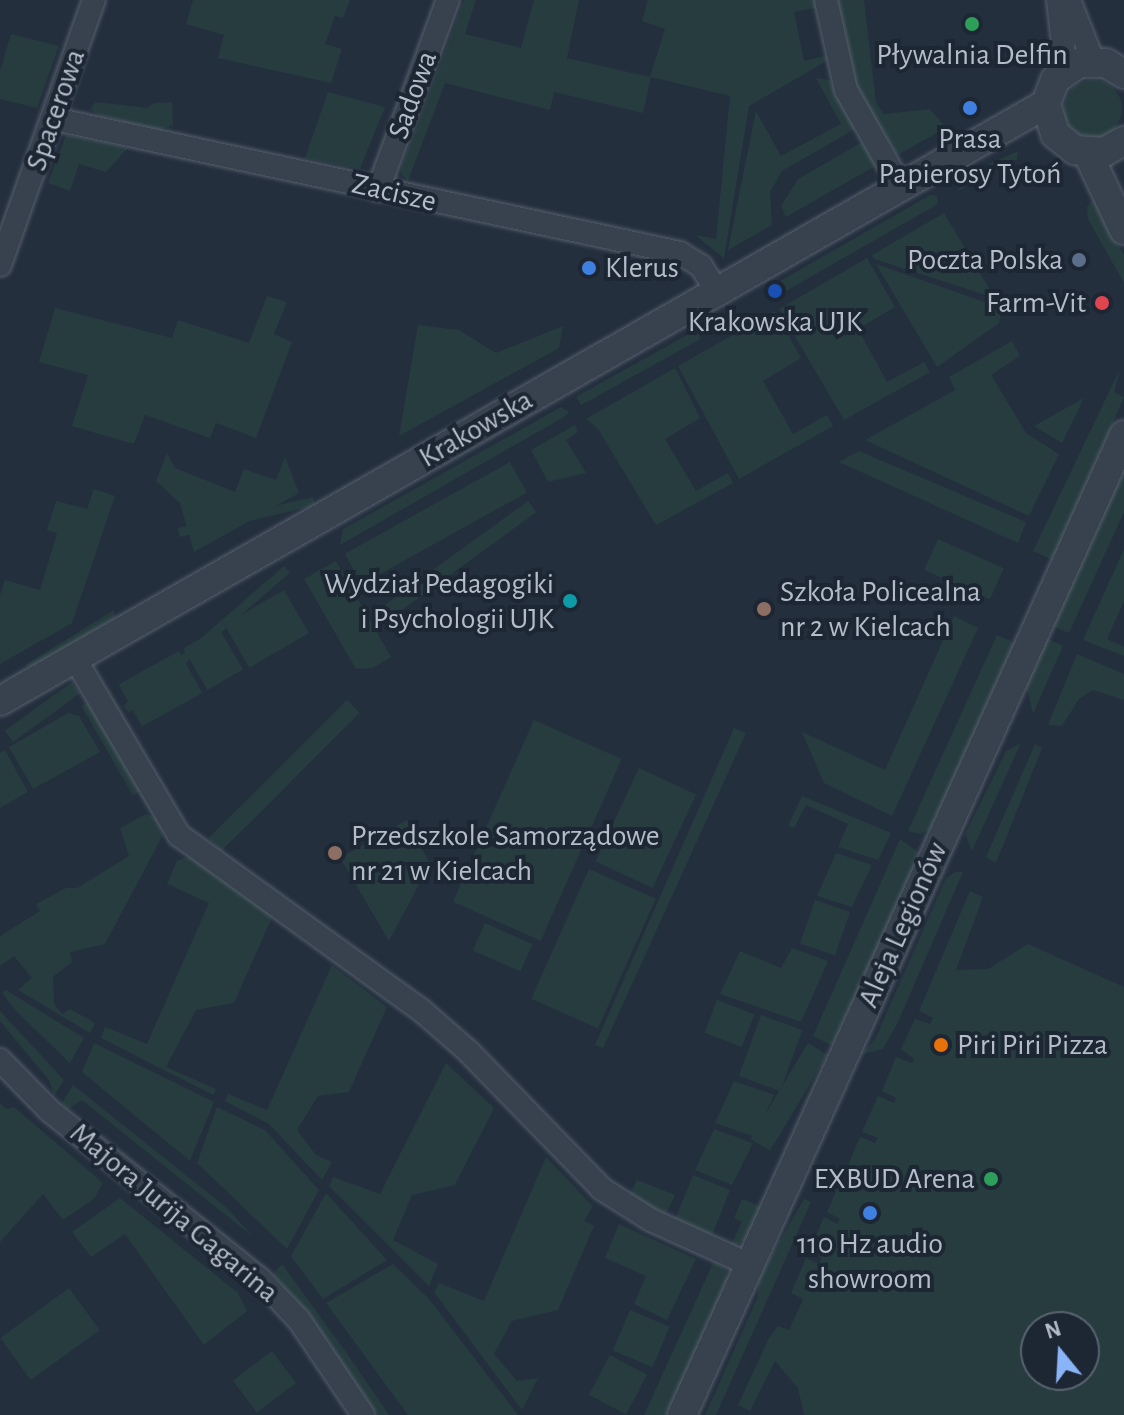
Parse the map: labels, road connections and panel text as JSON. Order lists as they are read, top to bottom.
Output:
{
  "streets": {
    "street": [
      "Sadowa",
      "Spacerowa",
      "Zacisze",
      "Krakowska",
      "Aleja Legionów",
      "Majora Jurija Gagarina"
    ]
  },
  "crossings": [
    ["Sadowa", "Zacisze"],
    ["Spacerowa", "Zacisze"],
    ["Zacisze", "Krakowska"]
  ],
  "places": [
    "Pływalnia Delfin",
    "Prasa Papierosy Tytoń",
    "Poczta Polska",
    "Klerus",
    "Krakowska UJK",
    "Farm-Vit",
    "Wydział Pedagogiki i Psychologii UJK",
    "Szkoła Policealna nr 2 w Kielcach",
    "Przedszkole Samorządowe nr 21 w Kielcach",
    "Piri Piri Pizza",
    "EXBUD Arena",
    "110 Hz audio showroom"
  ],
  "north": "top"
}
